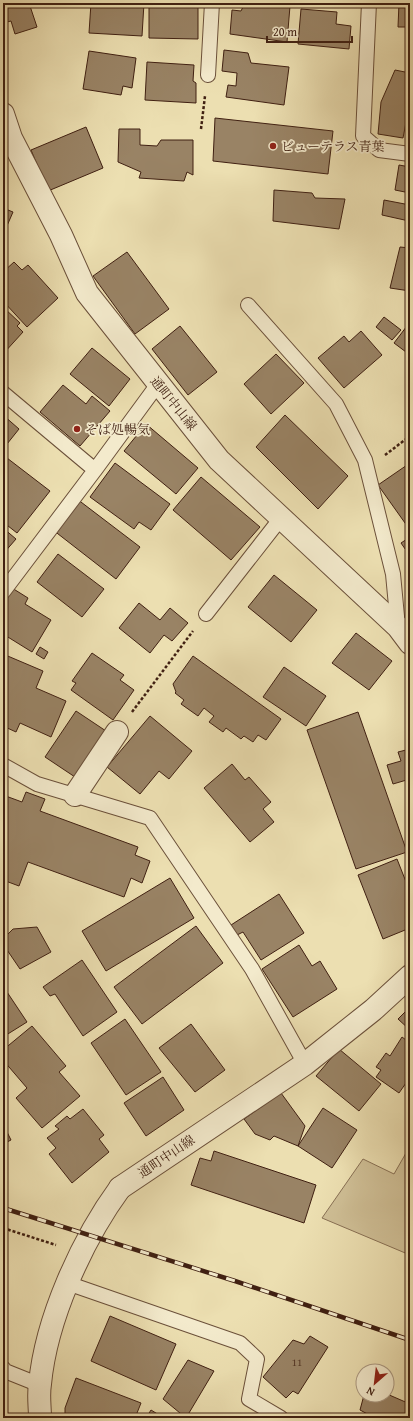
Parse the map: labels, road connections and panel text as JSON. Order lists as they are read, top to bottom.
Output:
{
  "streets": {
    "street": ["通町中山線"]
  },
  "places": ["ビューテラス青葉", "そば処暢気"],
  "house_numbers": ["11"],
  "scale_bar": "20 m",
  "north": "bottom left"
}
